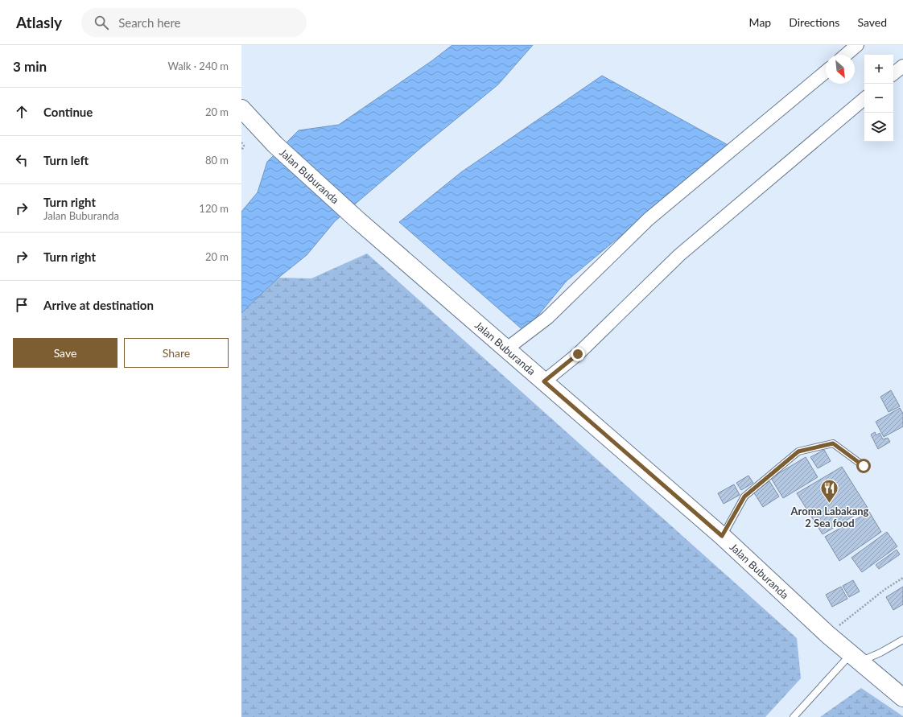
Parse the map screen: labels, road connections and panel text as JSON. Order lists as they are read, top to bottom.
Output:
{
  "streets": {
    "street": ["Jalan Buburanda"]
  },
  "places": {
    "restaurant": ["Aroma Labakang 2 Sea food"]
  },
  "north": "bottom right",
  "page": {
    "header": "Atlasly",
    "search": "Search here",
    "nav": ["Map", "Directions", "Saved"],
    "heading": ["3 min", "Walk · 240 m"],
    "map_buttons": ["+", "−"],
    "list": [
      ["Continue", "20 m"],
      ["Turn left", "80 m"],
      ["Turn right", "Jalan Buburanda", "120 m"],
      ["Turn right", "20 m"],
      "Arrive at destination"
    ],
    "buttons": ["Save", "Share"]
  }
}
